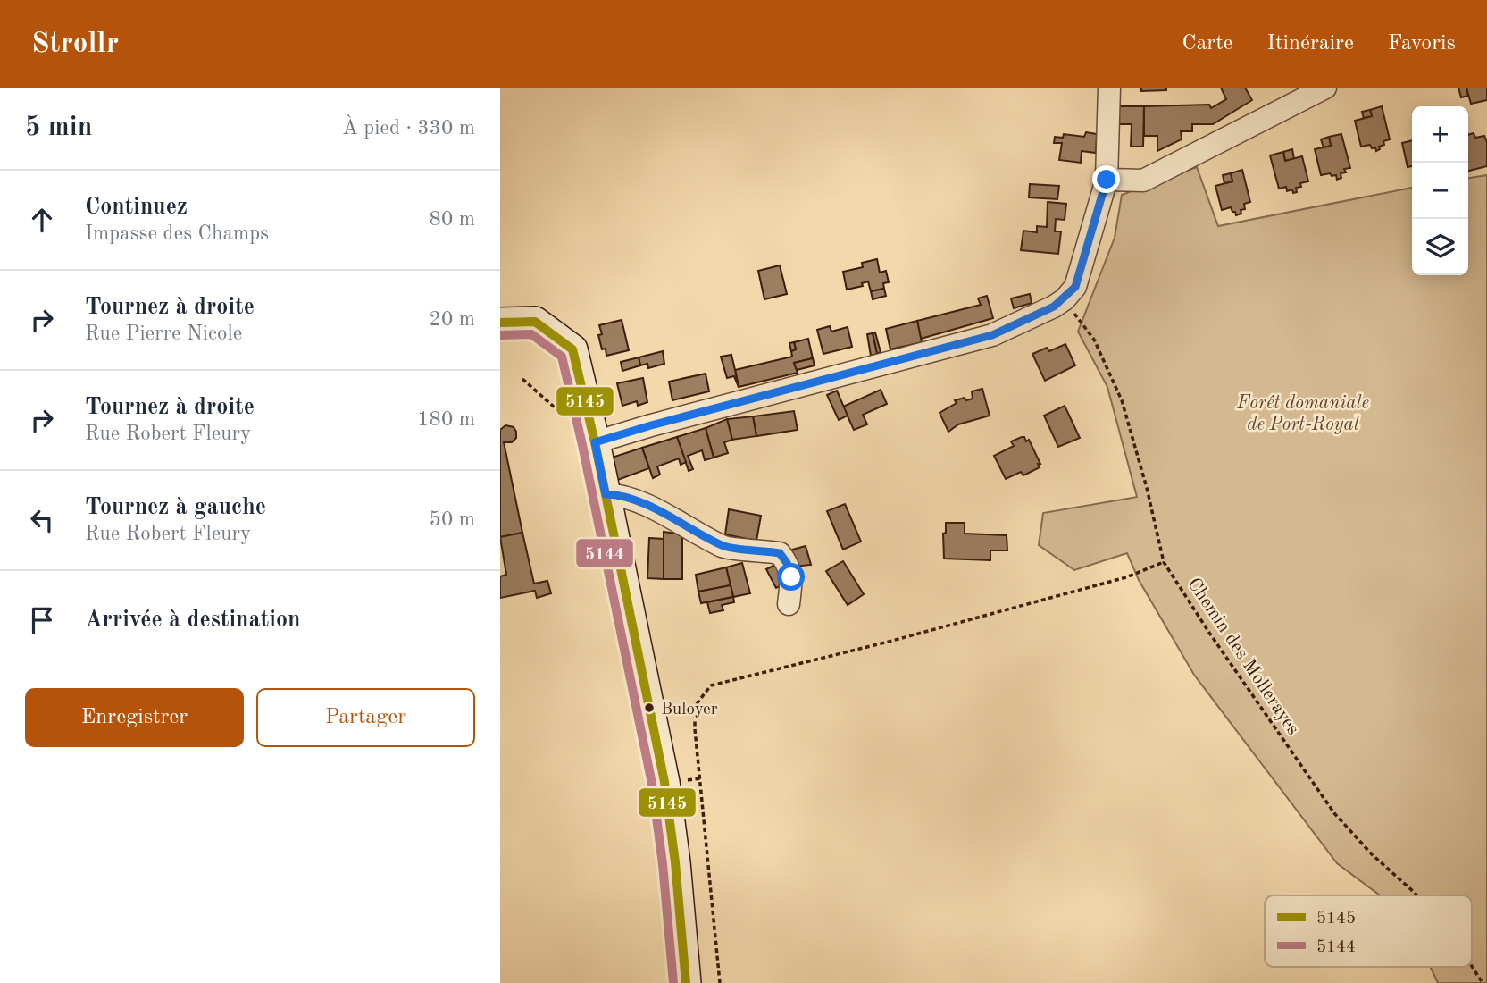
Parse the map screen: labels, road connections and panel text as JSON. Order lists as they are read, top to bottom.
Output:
{
  "streets": {
    "path": ["Chemin des Mollerayes"]
  },
  "parks": ["Forêt domaniale de Port-Royal"],
  "places": ["Buloyer"],
  "lines": ["transit line 5145", "transit line 5144"],
  "legend": ["5145", "5144"],
  "page": {
    "header": "Strollr",
    "nav": ["Carte", "Itinéraire", "Favoris"],
    "heading": ["5 min", "À pied · 330 m"],
    "map_buttons": ["+", "−"],
    "list": [
      ["Continuez", "Impasse des Champs", "80 m"],
      ["Tournez à droite", "Rue Pierre Nicole", "20 m"],
      ["Tournez à droite", "Rue Robert Fleury", "180 m"],
      ["Tournez à gauche", "Rue Robert Fleury", "50 m"],
      "Arrivée à destination"
    ],
    "buttons": ["Enregistrer", "Partager"]
  }
}
